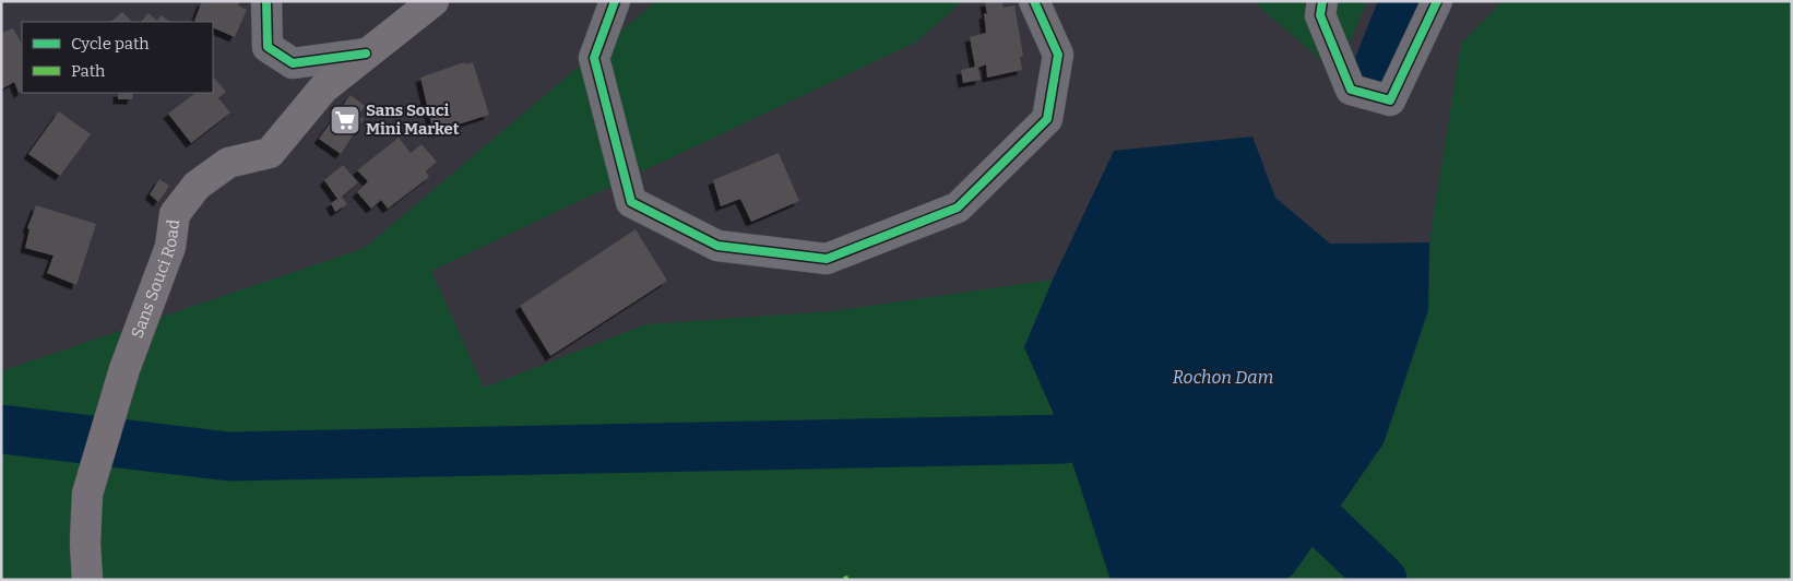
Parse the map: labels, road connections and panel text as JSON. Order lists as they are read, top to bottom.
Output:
{
  "streets": {
    "main road": ["Sans Souci Road"]
  },
  "water": ["Rochon Dam"],
  "places": {
    "supermarket": ["Sans Souci Mini Market"]
  },
  "legend": ["Cycle path", "Path"]
}
